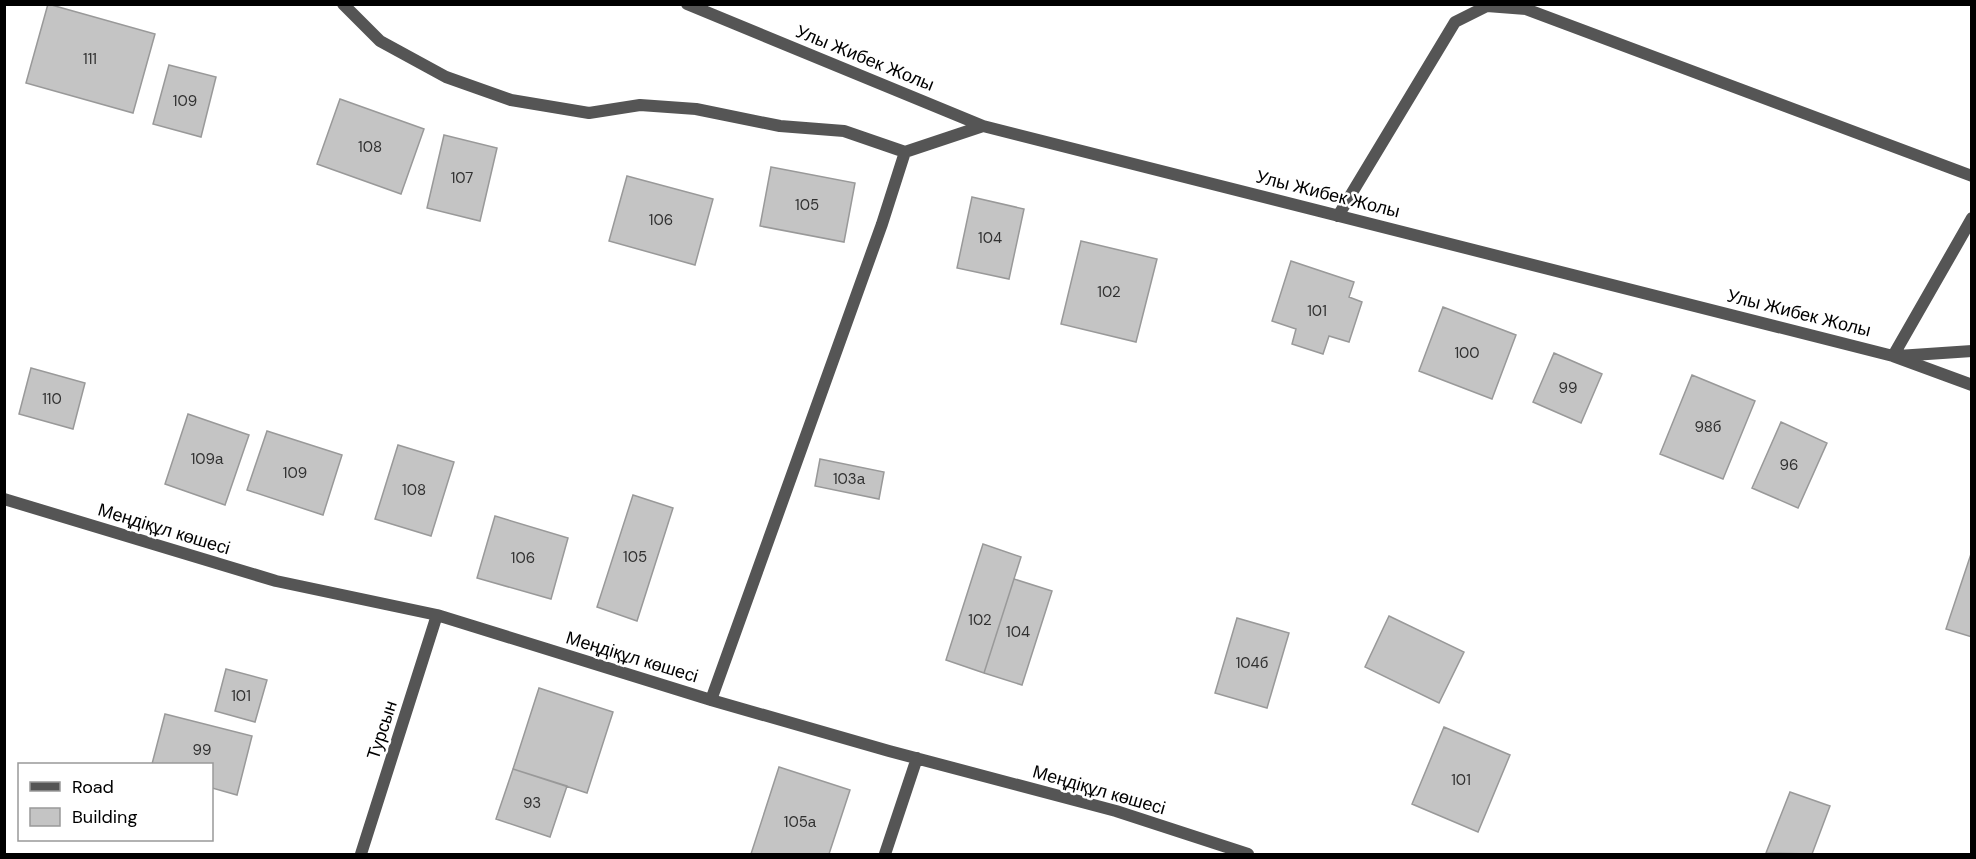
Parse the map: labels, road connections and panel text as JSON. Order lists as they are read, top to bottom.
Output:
{
  "streets": {
    "street": ["Улы Жибек Жолы", "Меңдіқұл көшесі", "Турсын"]
  },
  "crossings": [
    ["Меңдіқұл көшесі", "Турсын"]
  ],
  "house_numbers": [
    "111",
    "109",
    "108",
    "107",
    "105",
    "106",
    "104",
    "102",
    "101",
    "100",
    "99",
    "110",
    "98б",
    "109а",
    "96",
    "109",
    "103а",
    "108",
    "105",
    "106",
    "102",
    "104",
    "104б",
    "101",
    "99",
    "101",
    "93",
    "105а"
  ],
  "legend": ["Road", "Building"]
}
